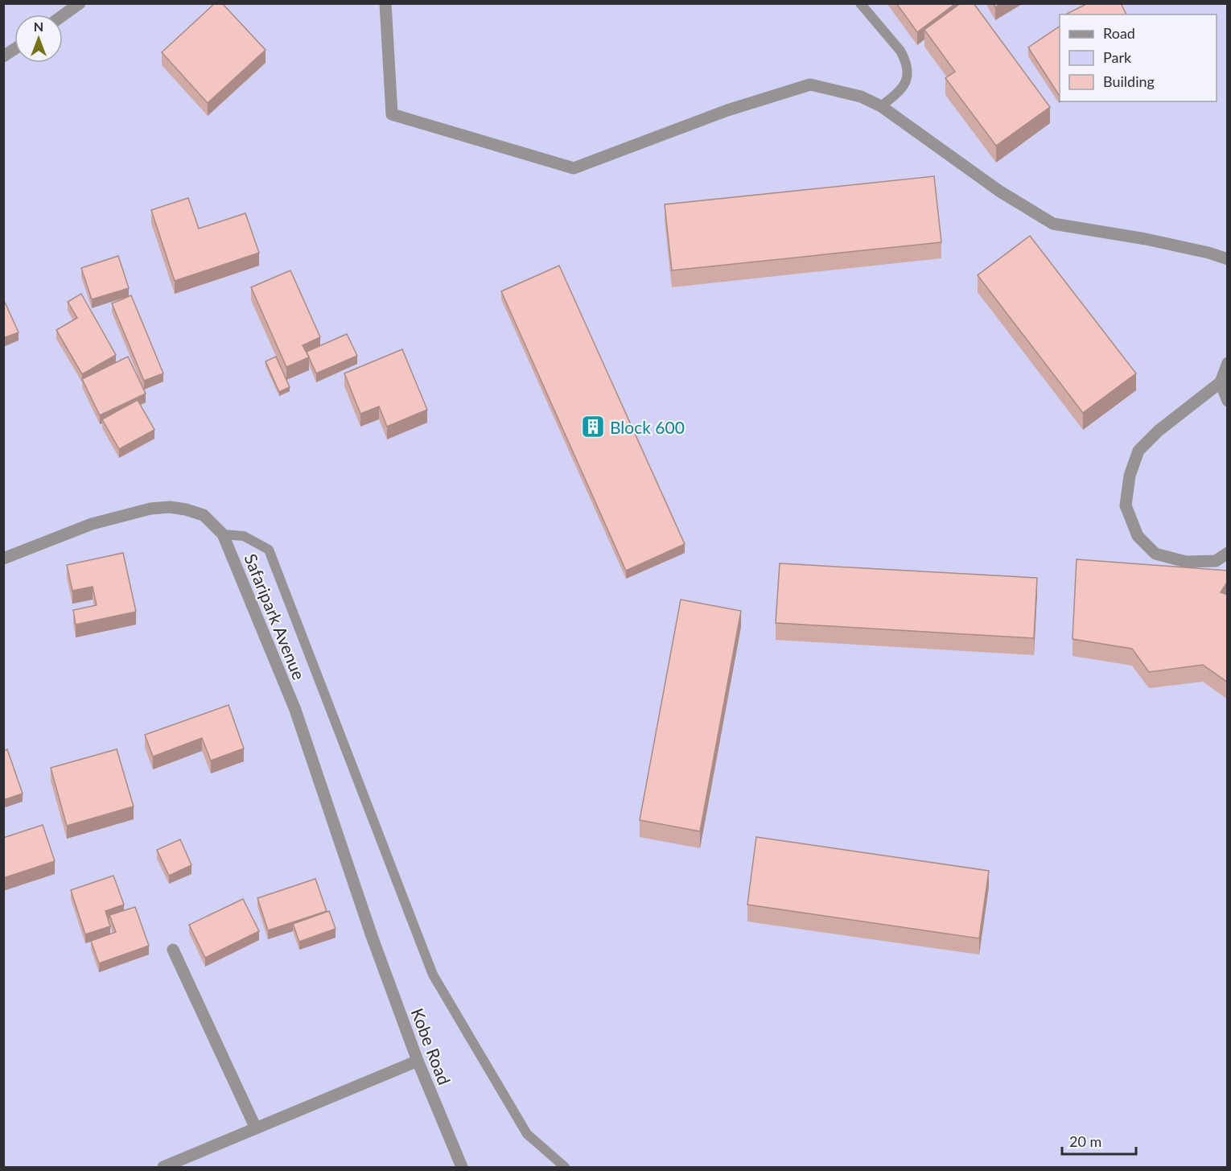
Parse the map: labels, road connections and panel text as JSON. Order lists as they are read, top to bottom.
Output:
{
  "streets": {
    "street": ["Safaripark Avenue", "Kobe Road"]
  },
  "crossings": [
    ["Safaripark Avenue", "Kobe Road"]
  ],
  "places": {
    "building": ["Block 600"]
  },
  "legend": ["Road", "Park", "Building"],
  "scale_bar": "20 m",
  "north": "top"
}
